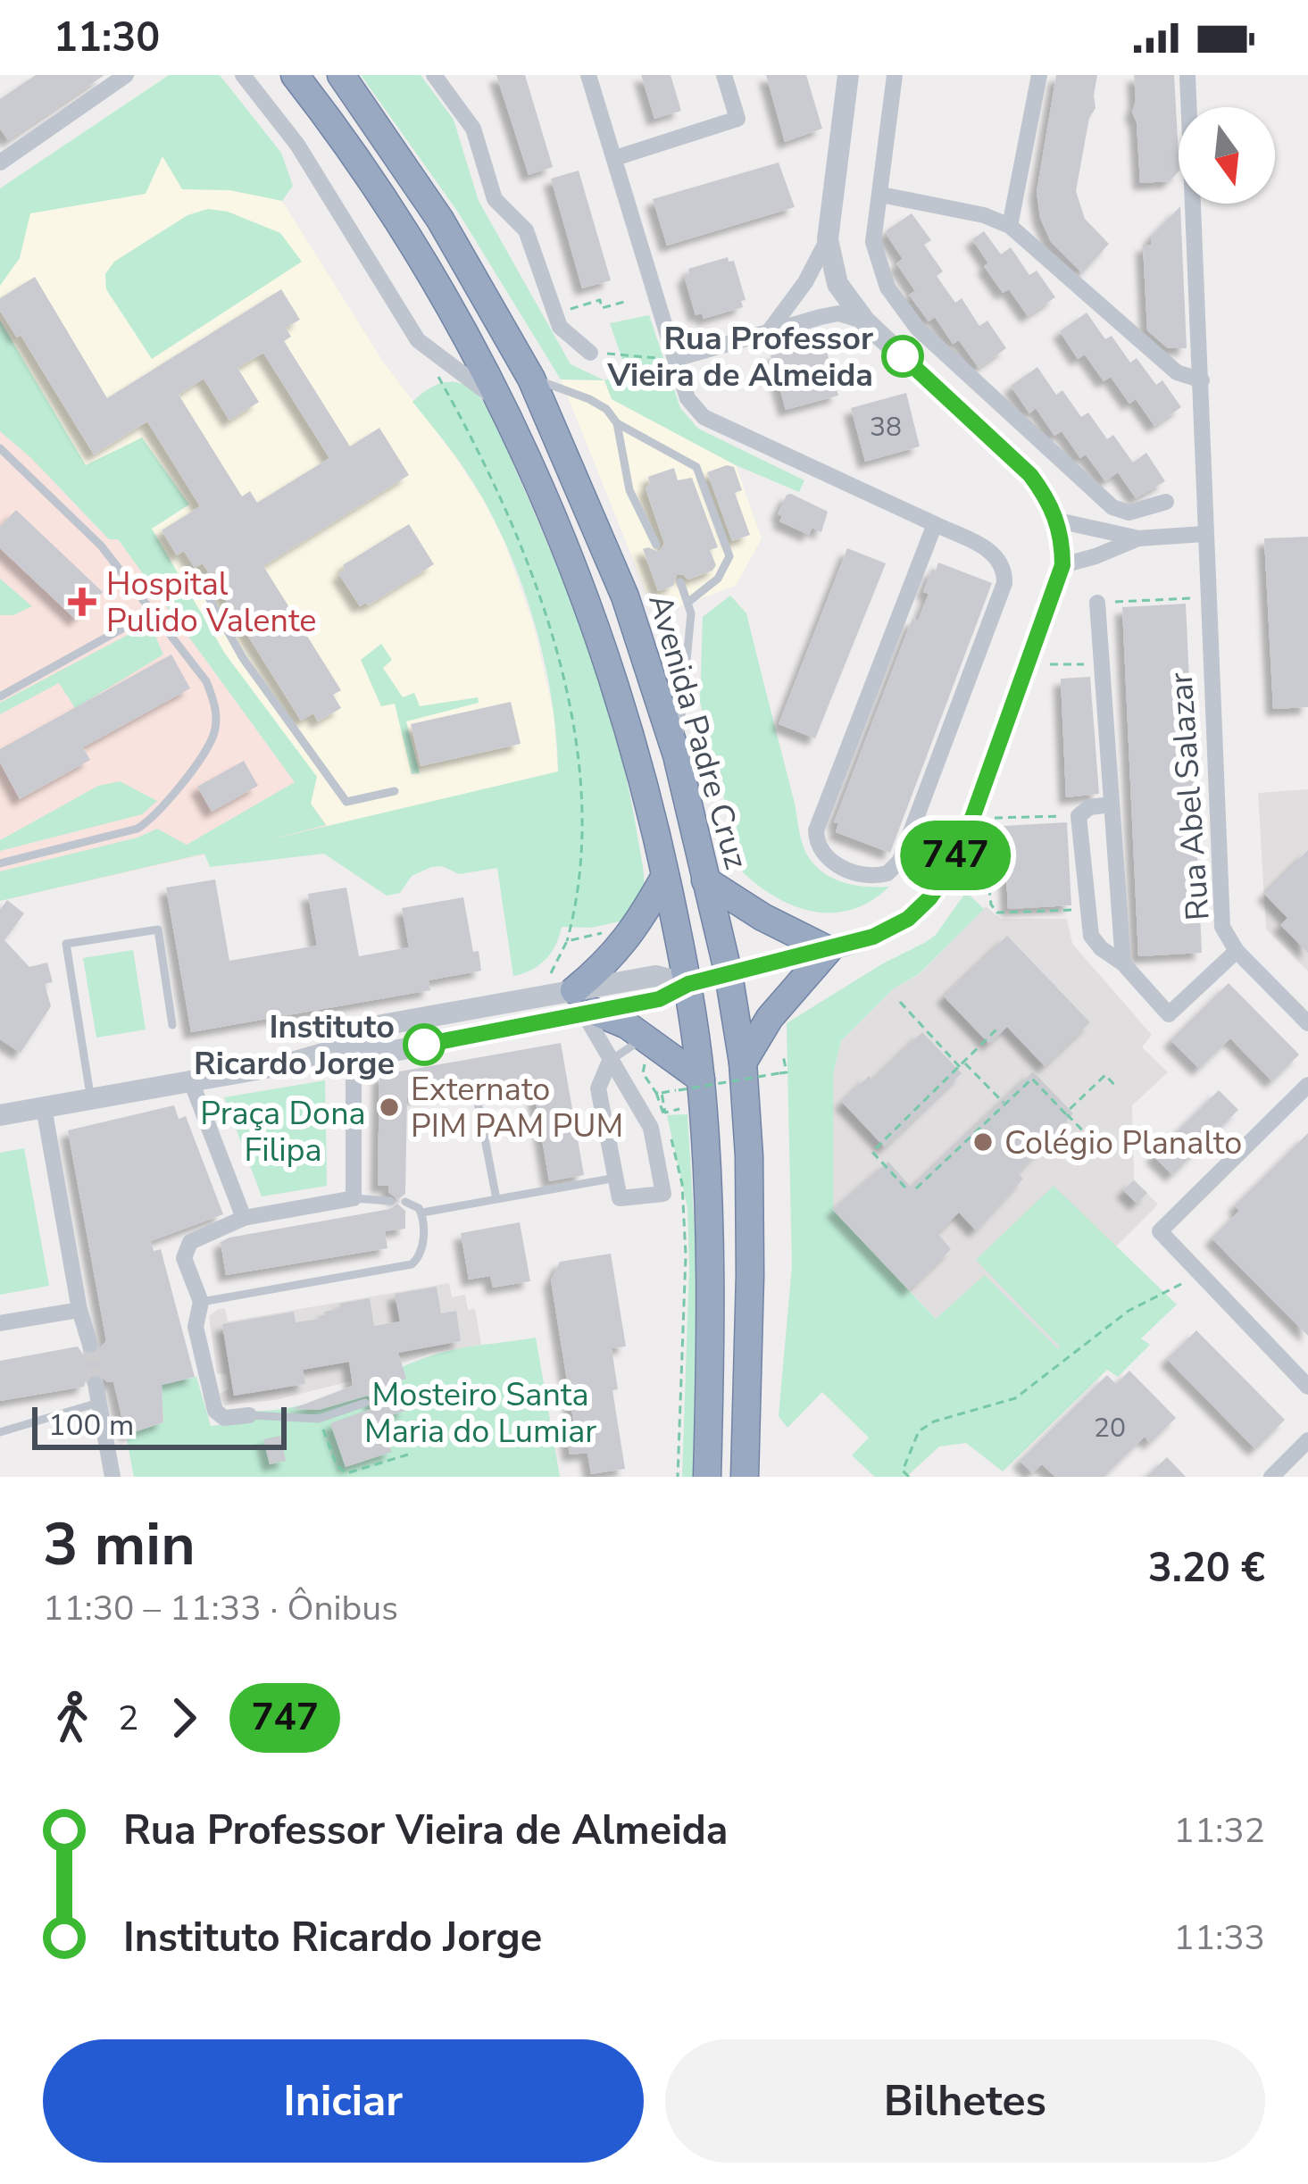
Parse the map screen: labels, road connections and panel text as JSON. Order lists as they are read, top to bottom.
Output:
{
  "streets": {
    "highway": ["Avenida Padre Cruz"],
    "street": ["Rua Abel Salazar"]
  },
  "parks": ["Praça Dona Filipa", "Mosteiro Santa Maria do Lumiar"],
  "places": {
    "other": [
      "Rua Professor Vieira de Almeida",
      "Instituto Ricardo Jorge",
      "Externato PIM PAM PUM",
      "Colégio Planalto"
    ],
    "health": ["Hospital Pulido Valente"]
  },
  "lines": ["bus line 747"],
  "house_numbers": ["38", "20"],
  "scale_bar": "100 m",
  "north": "bottom",
  "page": {
    "status": "11:30",
    "on_map": "747",
    "scale": "100 m",
    "heading": ["3 min", "11:30 – 11:33 · Ônibus", "3.20 €"],
    "legs": ["2", "747"],
    "list": [
      {
        "name": "Rua Professor Vieira de Almeida",
        "value": "11:32"
      },
      {
        "name": "Instituto Ricardo Jorge",
        "value": "11:33"
      }
    ],
    "buttons": ["Iniciar", "Bilhetes"]
  }
}
